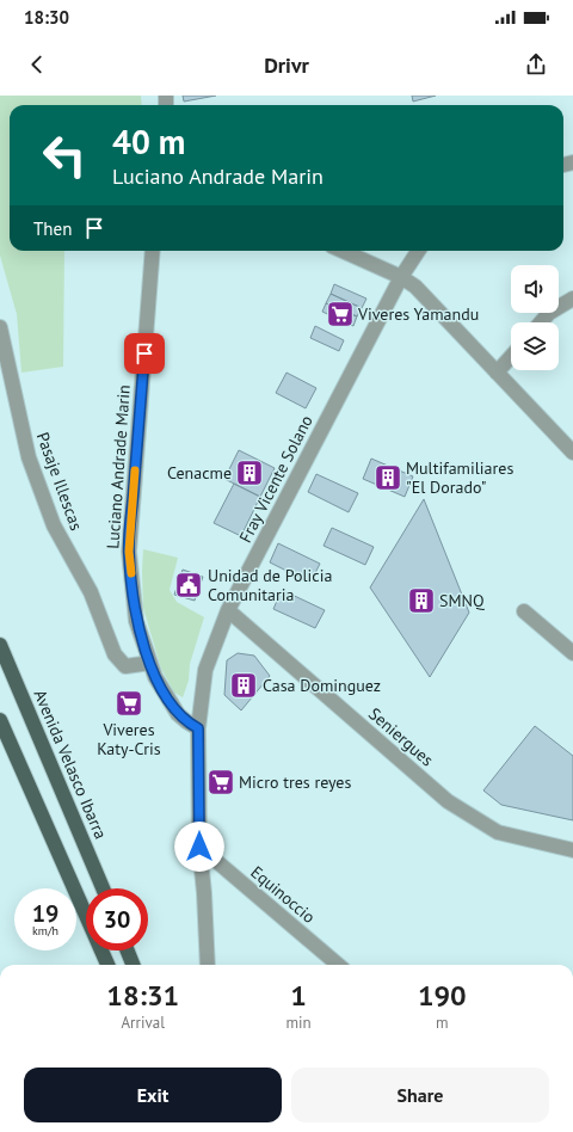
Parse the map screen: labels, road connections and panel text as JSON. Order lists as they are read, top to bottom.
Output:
{
  "streets": {
    "main road": ["Avenida Velasco Ibarra"],
    "street": [
      "Luciano Andrade Marin",
      "Fray Vicente Solano",
      "Pasaje Illescas",
      "Seniergues",
      "Equinoccio"
    ]
  },
  "crossings": [
    ["Luciano Andrade Marin", "Fray Vicente Solano"],
    ["Luciano Andrade Marin", "Pasaje Illescas"],
    ["Fray Vicente Solano", "Seniergues"],
    ["Fray Vicente Solano", "Equinoccio"]
  ],
  "places": {
    "supermarket": ["Viveres Yamandu", "Viveres Katy-Cris", "Micro tres reyes"],
    "building": [
      "Cenacme",
      "Multifamiliares \"El Dorado\"",
      "SMNQ",
      "Casa Dominguez"
    ],
    "public building": ["Unidad de Policia Comunitaria"]
  },
  "page": {
    "status": "18:30",
    "header": "Drivr",
    "turn": ["40 m", "Luciano Andrade Marin"],
    "then": "Then",
    "speed": "19 km/h",
    "limit": "30",
    "eta": [
      "18:31",
      "Arrival",
      "1",
      "min",
      "190",
      "m"
    ],
    "buttons": ["Exit", "Share"]
  }
}
